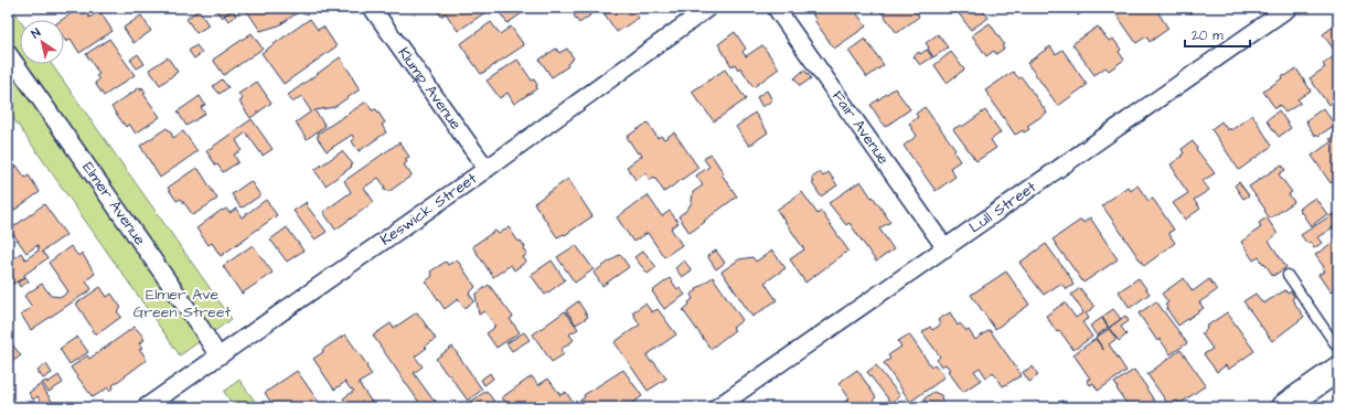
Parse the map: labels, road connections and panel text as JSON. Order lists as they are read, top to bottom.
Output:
{
  "streets": {
    "street": [
      "Klump Avenue",
      "Fair Avenue",
      "Elmer Avenue",
      "Lull Street",
      "Keswick Street"
    ]
  },
  "crossings": [
    ["Klump Avenue", "Keswick Street"],
    ["Fair Avenue", "Lull Street"],
    ["Elmer Avenue", "Keswick Street"]
  ],
  "parks": ["Elmer Ave Green Street"],
  "scale_bar": "20 m",
  "north": "top left"
}
